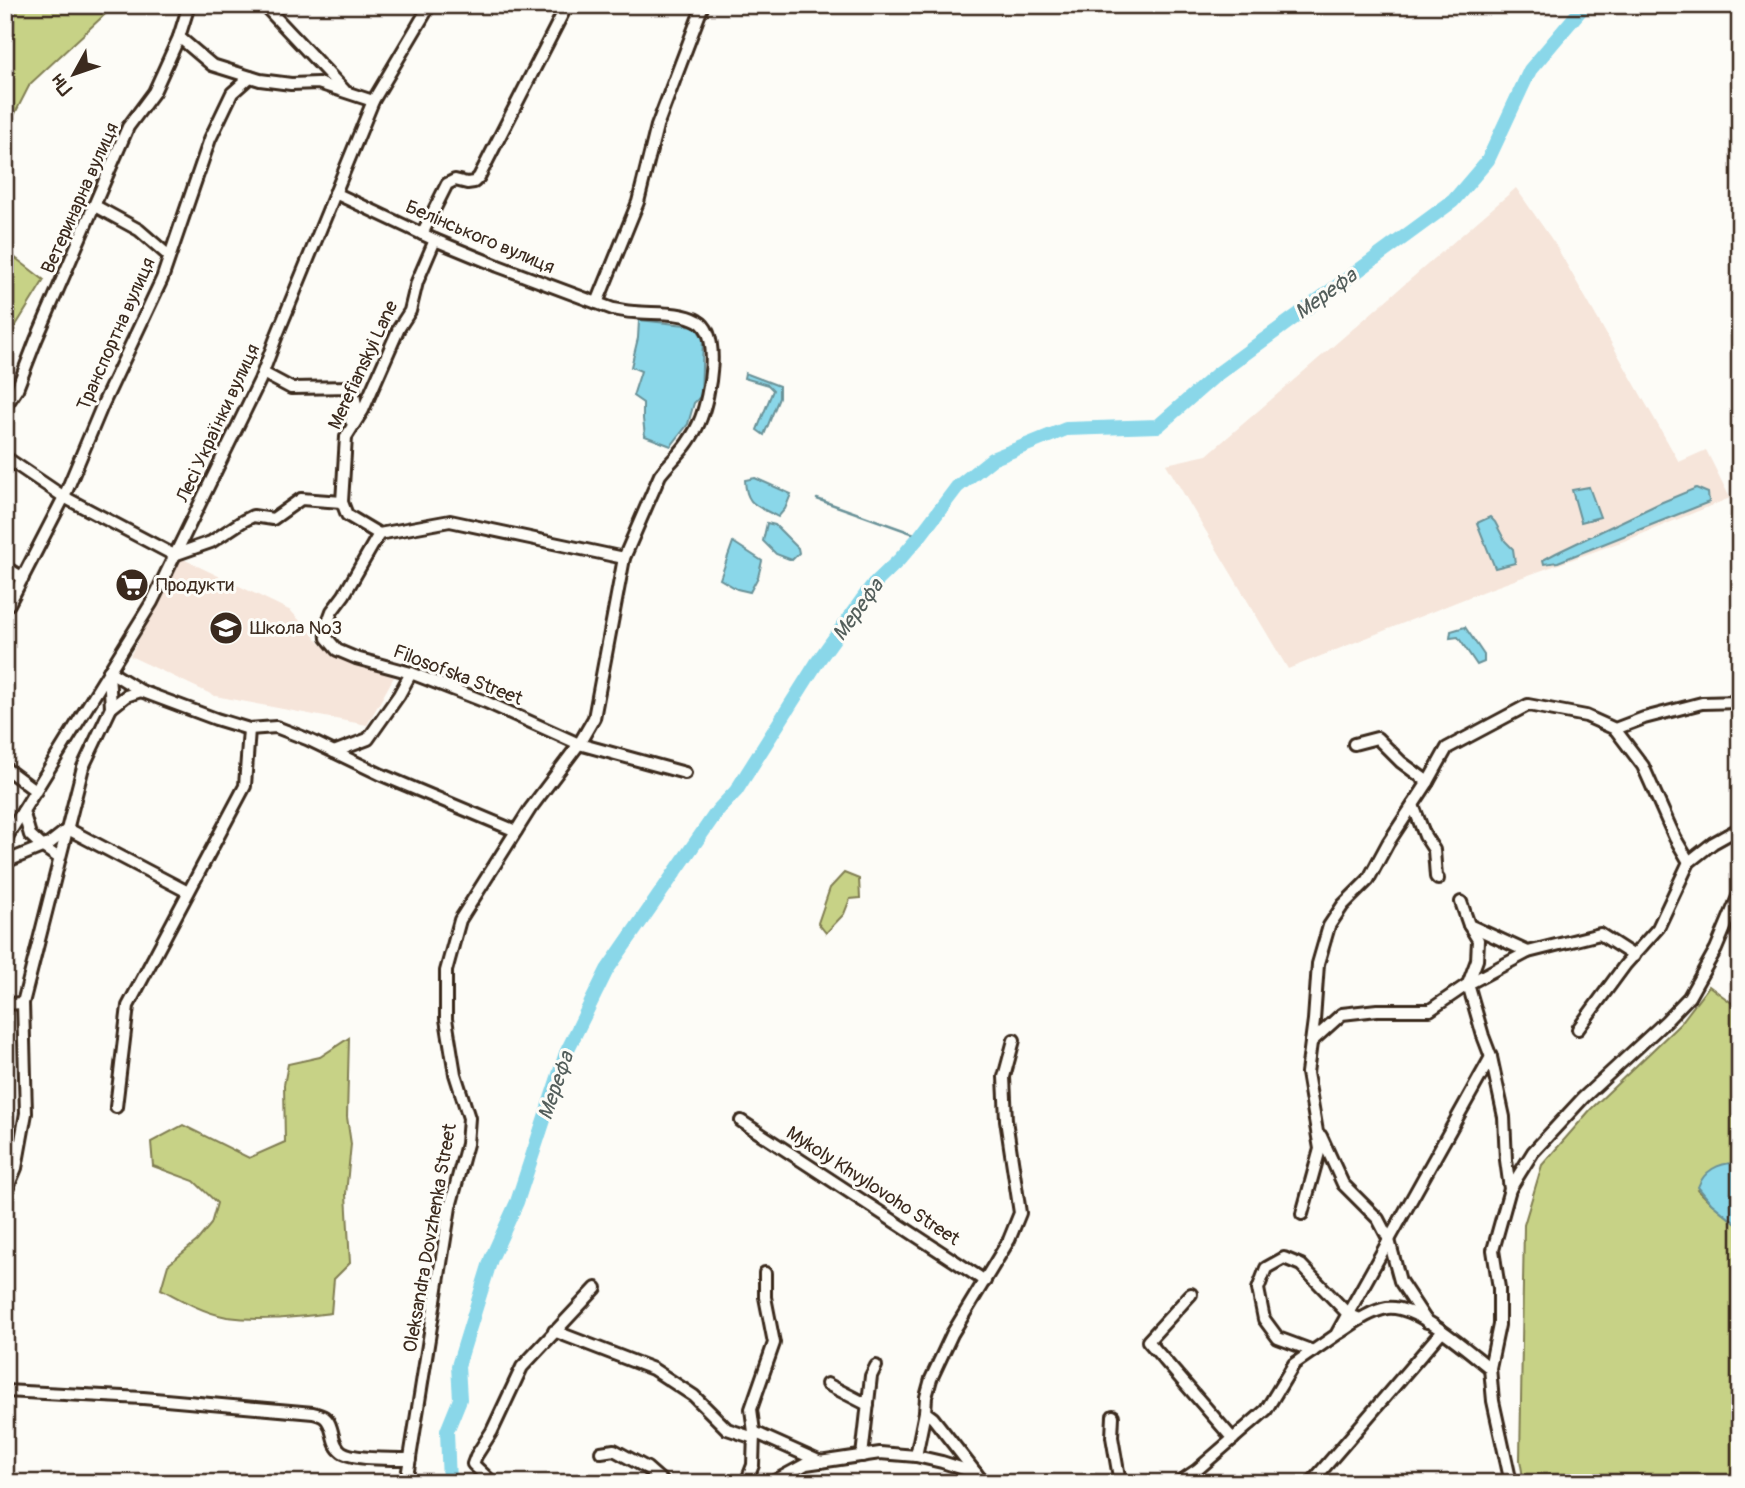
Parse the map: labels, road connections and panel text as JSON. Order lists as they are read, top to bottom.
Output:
{
  "streets": {
    "street": [
      "Ветеринарна вулиця",
      "Белінського вулиця",
      "Транспортна вулиця",
      "Merefianskyi Lane",
      "Лесі Українки вулиця",
      "Filosofska Street",
      "Mykoly Khvylovoho Street",
      "Oleksandra Dovzhenka Street"
    ]
  },
  "crossings": [
    ["Белінського вулиця", "Merefianskyi Lane"],
    ["Белінського вулиця", "Лесі Українки вулиця"],
    ["Белінського вулиця", "Oleksandra Dovzhenka Street"],
    ["Filosofska Street", "Oleksandra Dovzhenka Street"]
  ],
  "water": ["Мерефа"],
  "places": {
    "supermarket": ["Продукти"],
    "school or university": ["Школа №3"]
  },
  "north": "bottom left"
}
